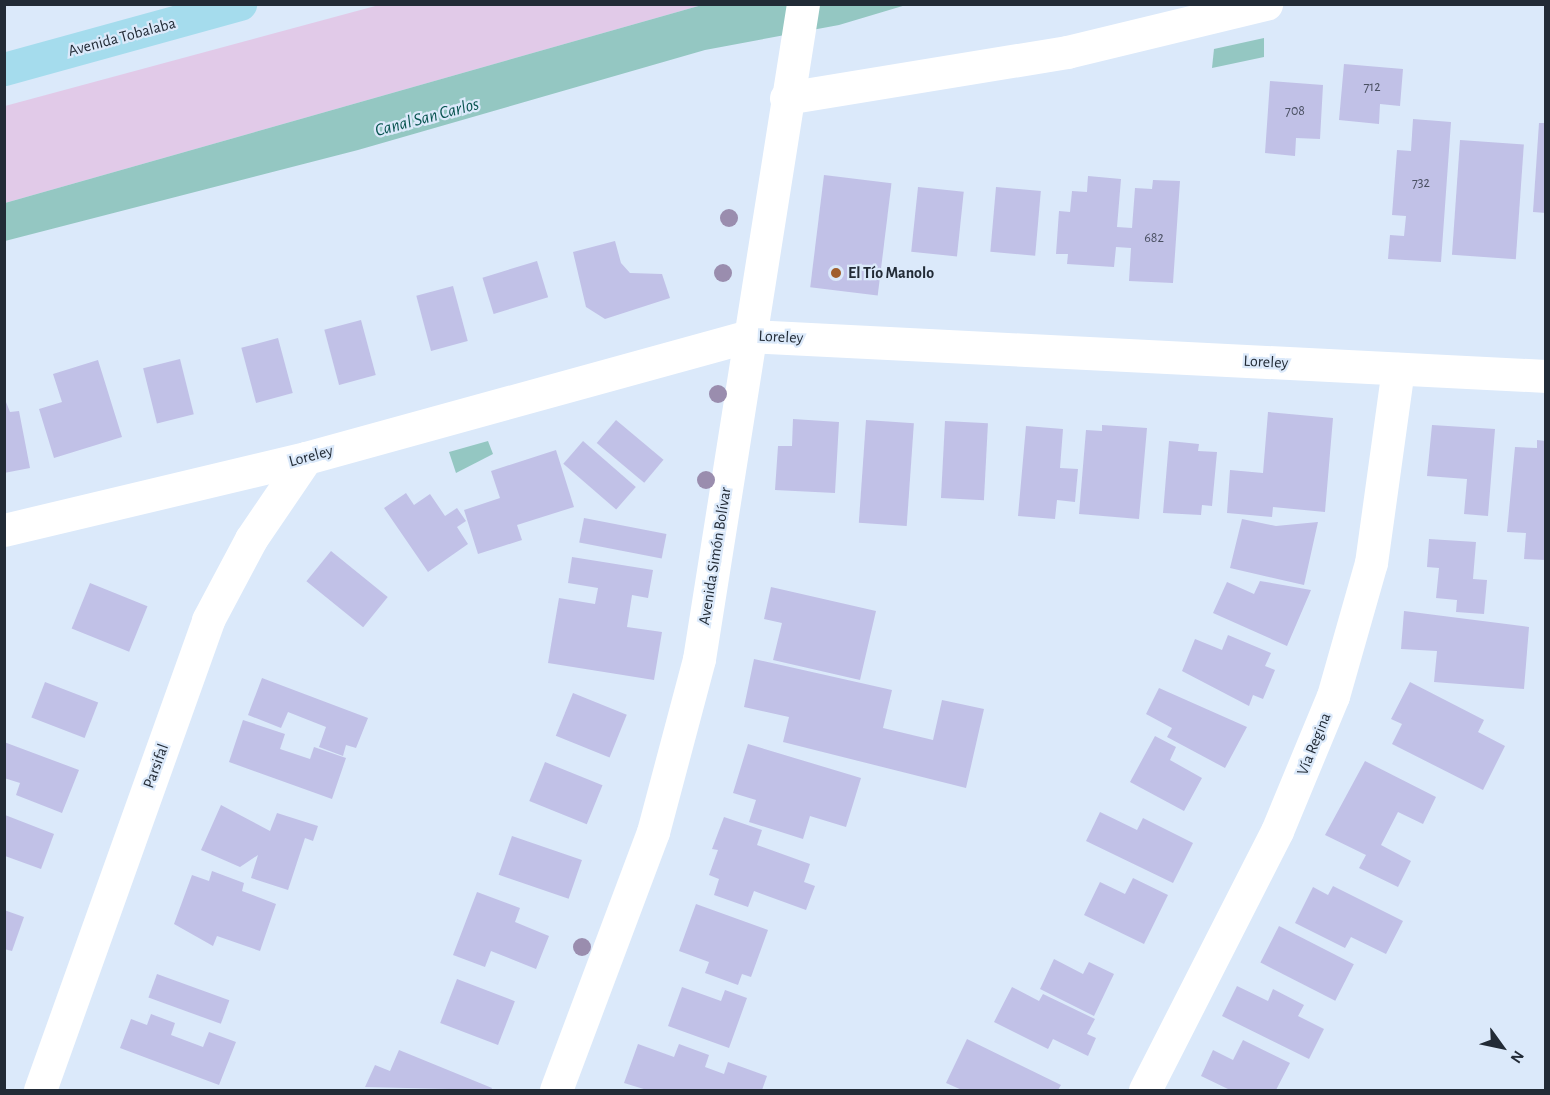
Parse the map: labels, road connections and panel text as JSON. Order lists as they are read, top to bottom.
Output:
{
  "streets": {
    "main road": ["Avenida Tobalaba"],
    "street": [
      "Loreley",
      "Avenida Simón Bolívar",
      "Vía Regina",
      "Parsifal"
    ]
  },
  "crossings": [
    ["Loreley", "Avenida Simón Bolívar"],
    ["Loreley", "Vía Regina"],
    ["Loreley", "Parsifal"]
  ],
  "water": ["Canal San Carlos"],
  "places": ["El Tío Manolo"],
  "house_numbers": [
    "712",
    "708",
    "732",
    "682"
  ],
  "north": "bottom right"
}
